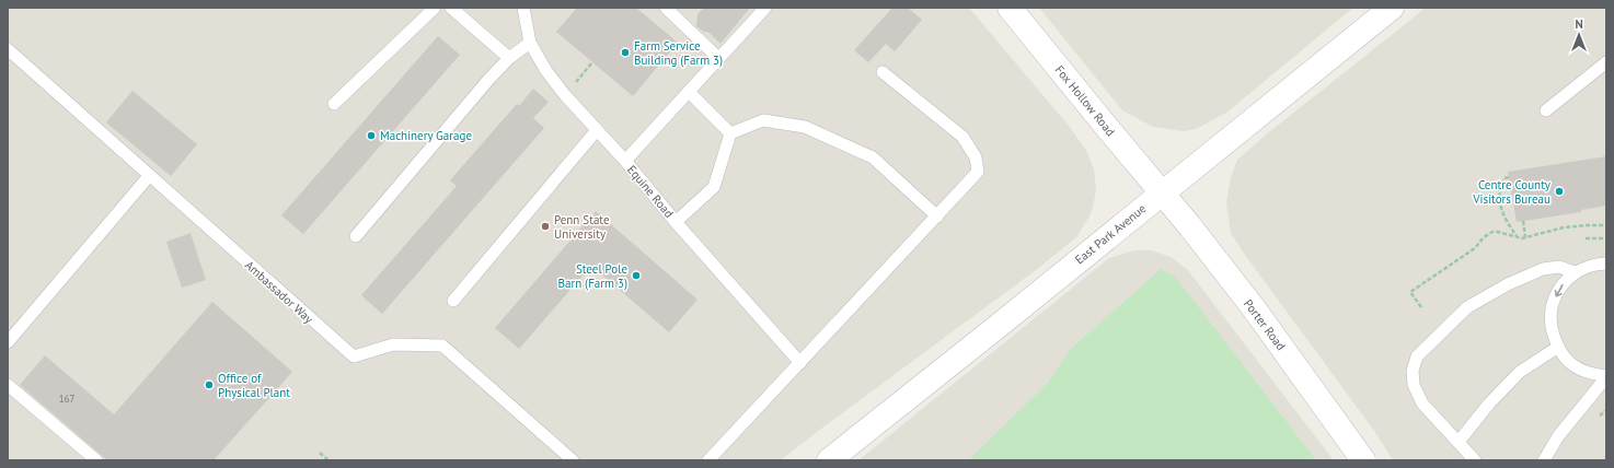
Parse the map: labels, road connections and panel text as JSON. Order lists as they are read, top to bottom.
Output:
{
  "streets": {
    "main road": ["Fox Hollow Road", "East Park Avenue", "Porter Road"],
    "lane": ["Equine Road", "Ambassador Way"]
  },
  "crossings": [
    ["Fox Hollow Road", "East Park Avenue"],
    ["Fox Hollow Road", "Porter Road"],
    ["East Park Avenue", "Porter Road"]
  ],
  "places": [
    "Farm Service Building (Farm 3)",
    "Machinery Garage",
    "Centre County Visitors Bureau",
    "Penn State University",
    "Steel Pole Barn (Farm 3)",
    "Office of Physical Plant"
  ],
  "house_numbers": ["167"],
  "north": "top"
}
